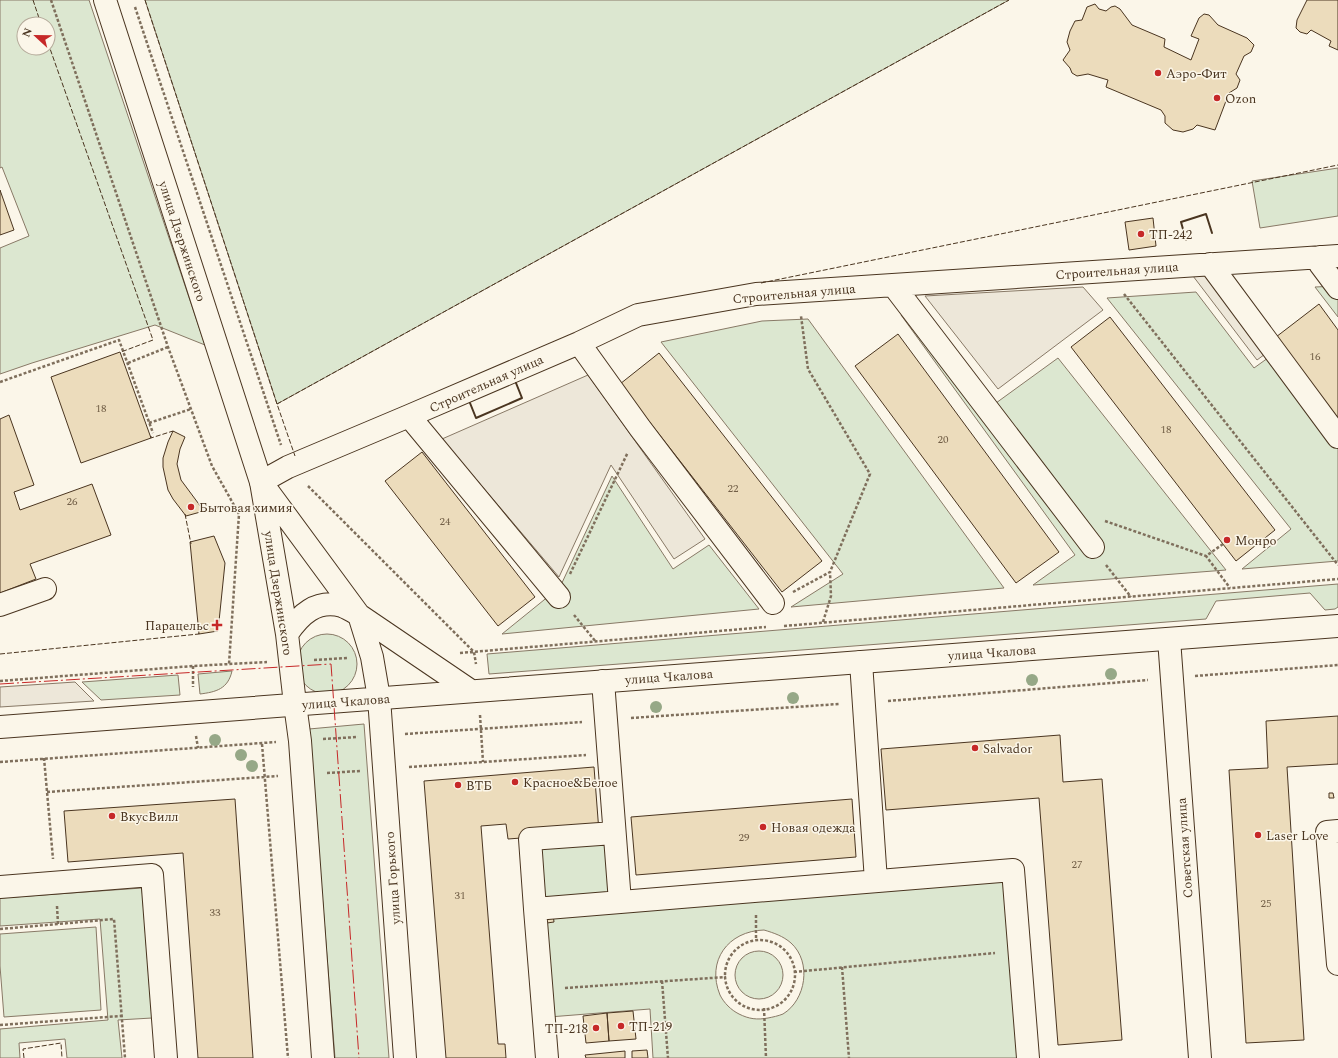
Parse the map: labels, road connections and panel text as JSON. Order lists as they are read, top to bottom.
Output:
{
  "streets": {
    "main road": [
      "улица Дзержинского",
      "Строительная улица",
      "улица Чкалова",
      "Советская улица",
      "улица Горького"
    ]
  },
  "crossings": [
    ["улица Дзержинского", "Строительная улица"],
    ["улица Дзержинского", "улица Чкалова"],
    ["улица Дзержинского", "улица Горького"],
    ["улица Чкалова", "Советская улица"],
    ["улица Чкалова", "улица Горького"]
  ],
  "places": {
    "other": [
      "Аэро-Фит",
      "Ozon",
      "ТП-242",
      "Бытовая химия",
      "Монро",
      "Salvador",
      "Красное&Белое",
      "ВТБ",
      "ВкусВилл",
      "Новая одежда",
      "Laser Love",
      "ТП-219",
      "ТП-218"
    ],
    "health": ["Парацельс"]
  },
  "house_numbers": [
    "16",
    "18",
    "18",
    "20",
    "22",
    "26",
    "24",
    "29",
    "27",
    "31",
    "25",
    "33"
  ],
  "north": "left"
}
